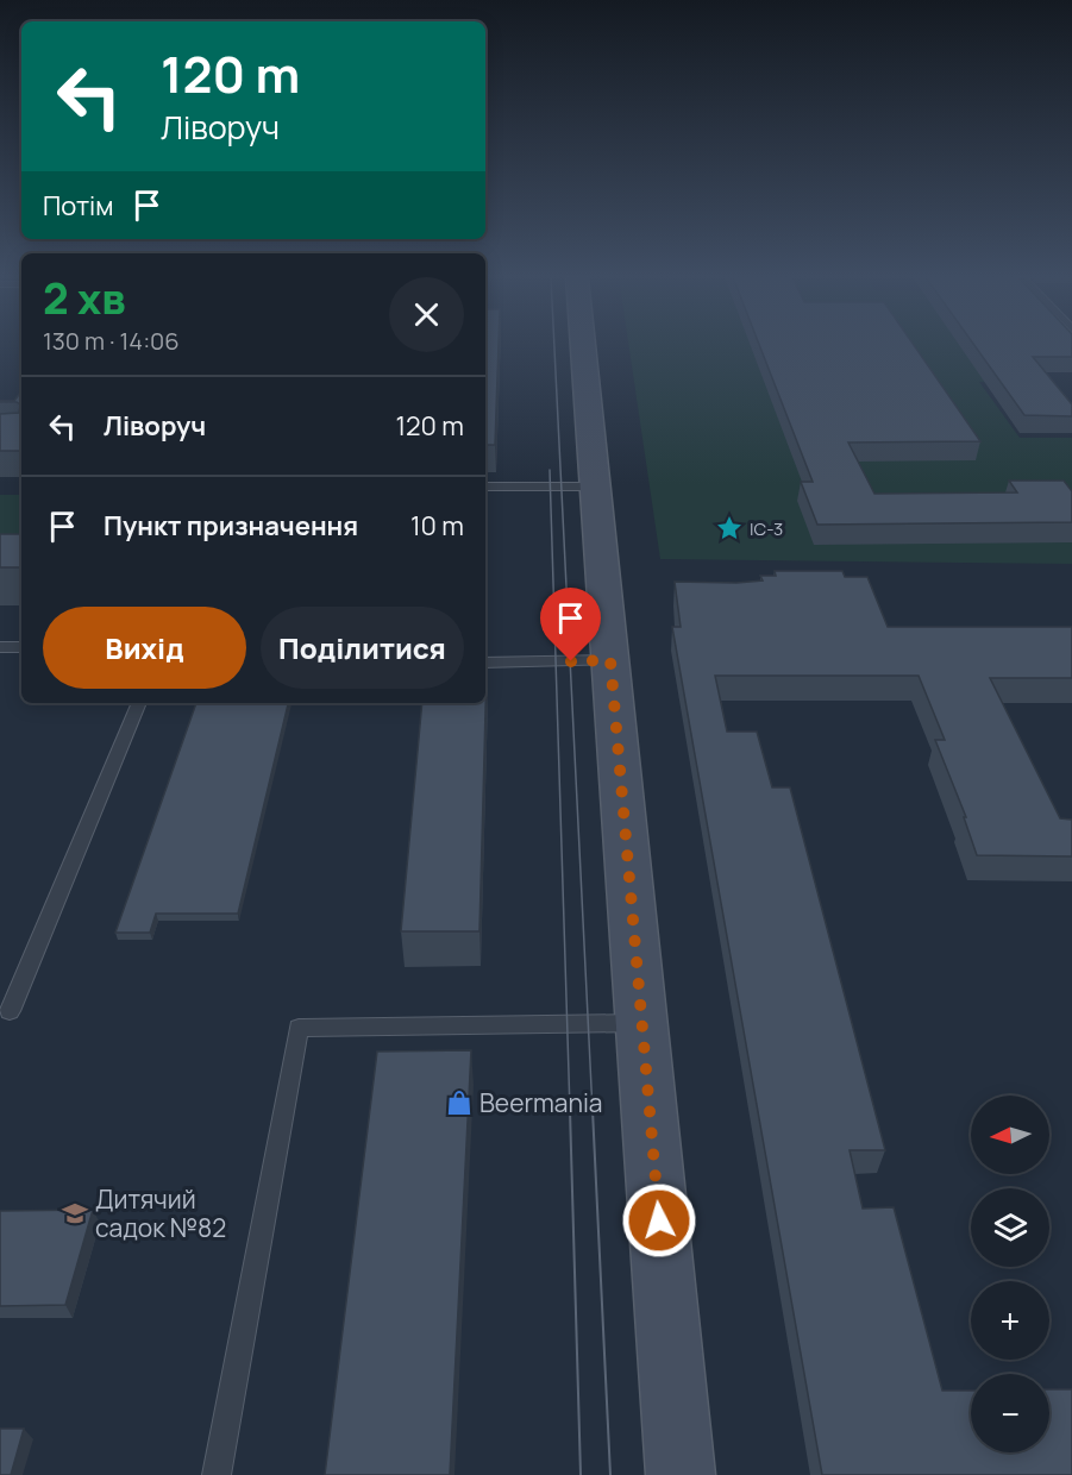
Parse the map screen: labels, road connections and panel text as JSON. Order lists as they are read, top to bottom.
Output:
{
  "places": {
    "place": ["ІС-3"],
    "shop": ["Beermania"],
    "school or university": ["Дитячий садок №82"]
  },
  "north": "left",
  "page": {
    "turn": ["120 m", "Ліворуч"],
    "then": "Потім",
    "heading": ["2 хв", "130 m · 14:06"],
    "list": [
      {
        "name": "Ліворуч",
        "value": "120 m"
      },
      {
        "name": "Пункт призначення",
        "value": "10 m"
      }
    ],
    "buttons": ["Вихід", "Поділитися"],
    "map_buttons": ["+", "−"]
  }
}
